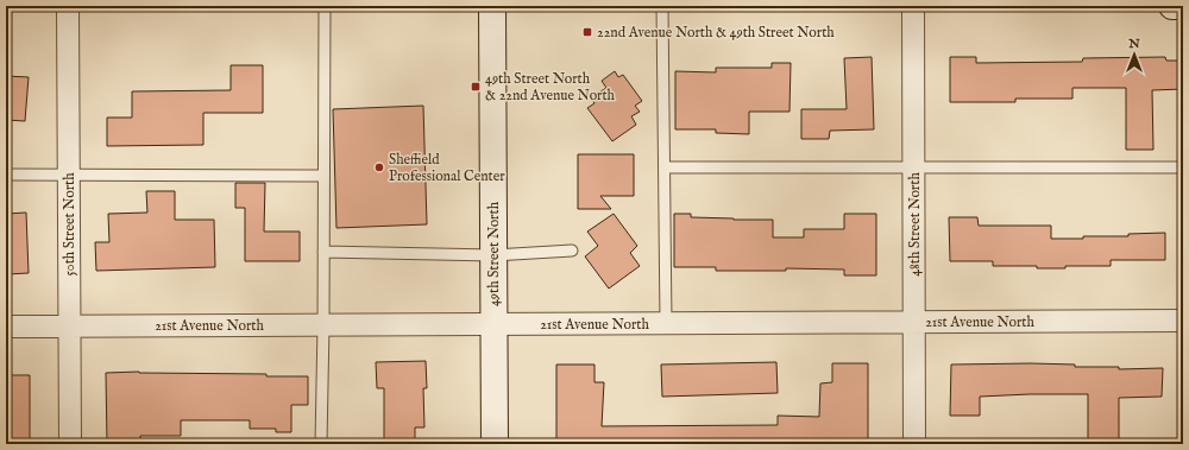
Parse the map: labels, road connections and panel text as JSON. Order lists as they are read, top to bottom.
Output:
{
  "streets": {
    "main road": ["49th Street North"],
    "street": ["50th Street North", "48th Street North", "21st Avenue North"]
  },
  "crossings": [
    ["50th Street North", "21st Avenue North"],
    ["48th Street North", "21st Avenue North"],
    ["49th Street North", "21st Avenue North"]
  ],
  "places": {
    "transit": ["22nd Avenue North & 49th Street North", "49th Street North & 22nd Avenue North"],
    "other": ["Sheffield Professional Center"]
  },
  "north": "top"
}
